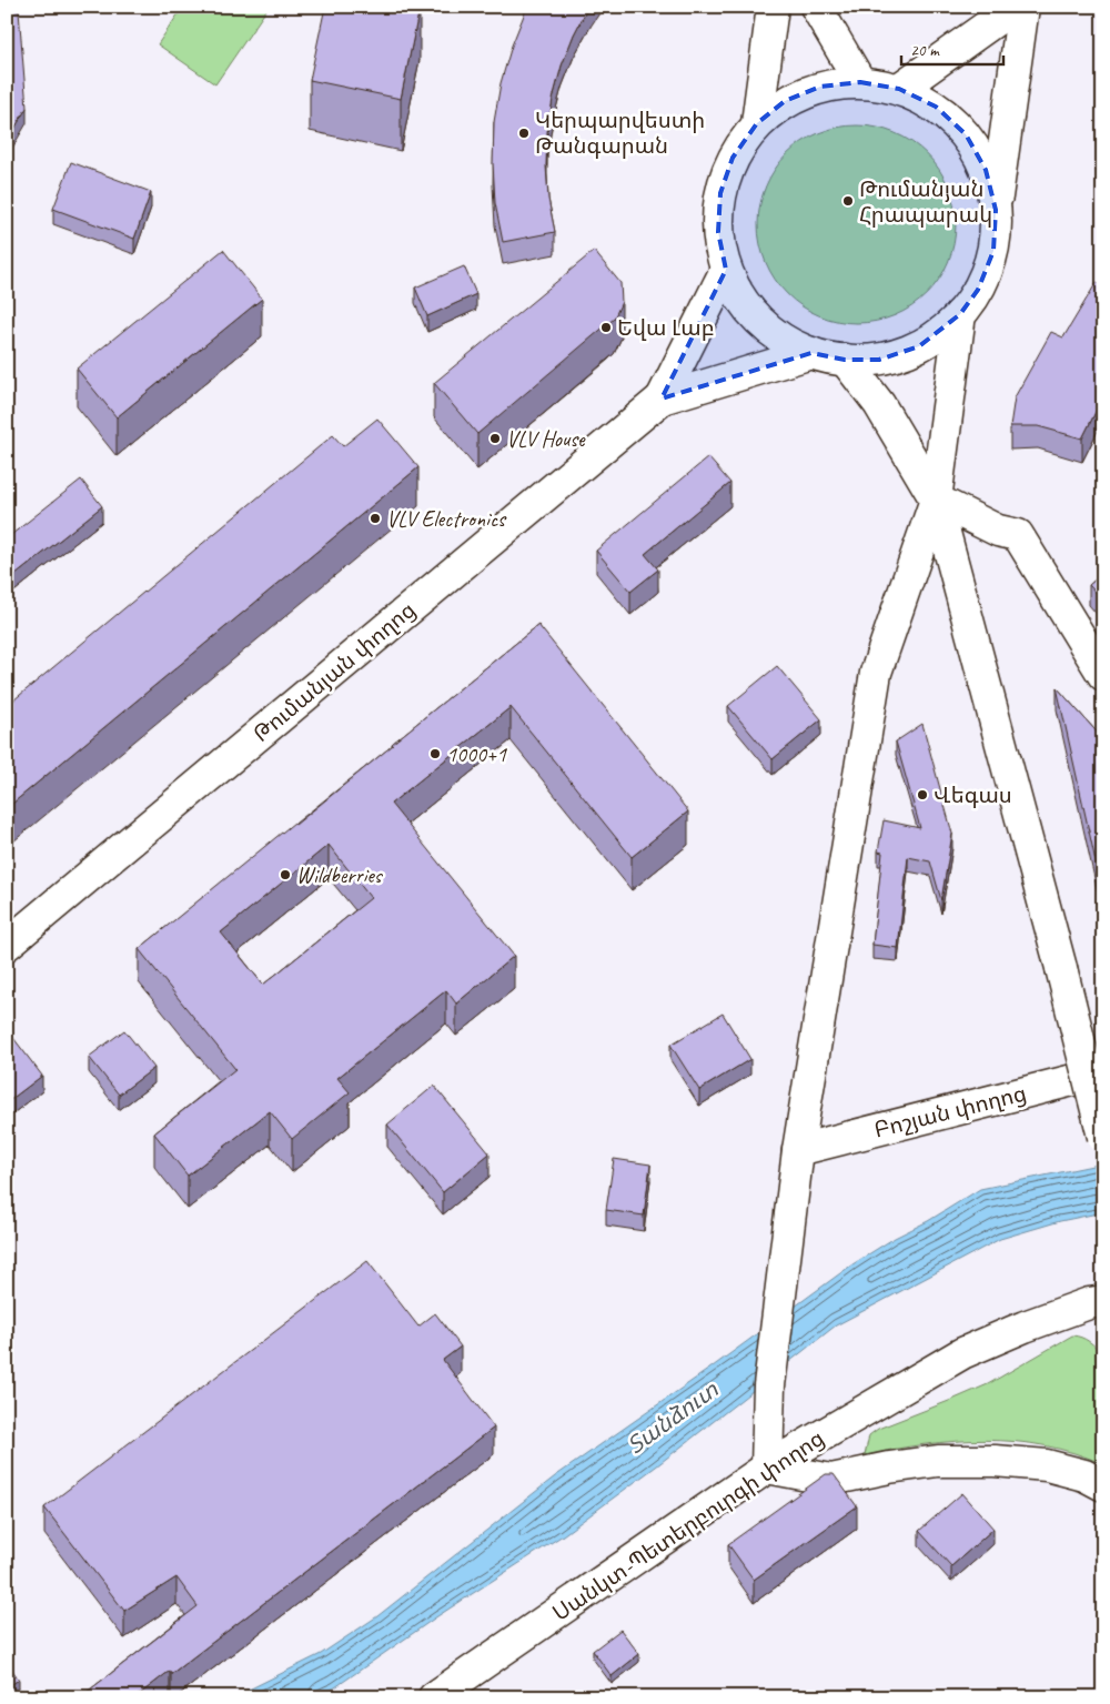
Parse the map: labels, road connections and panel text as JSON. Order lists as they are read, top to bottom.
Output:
{
  "streets": {
    "main road": ["Թումանյան փողոց", "Բոշյան փողոց", "Սանկտ-Պետերբուրգի փողոց"]
  },
  "water": ["Տանձուտ"],
  "places": [
    "Կերպարվեստի Թանգարան",
    "Թումանյան Հրապարակ",
    "Եվա Լաբ",
    "VLV House",
    "VLV Electronics",
    "1000+1",
    "Վեգաս",
    "Wildberries"
  ],
  "scale_bar": "20 m"
}
